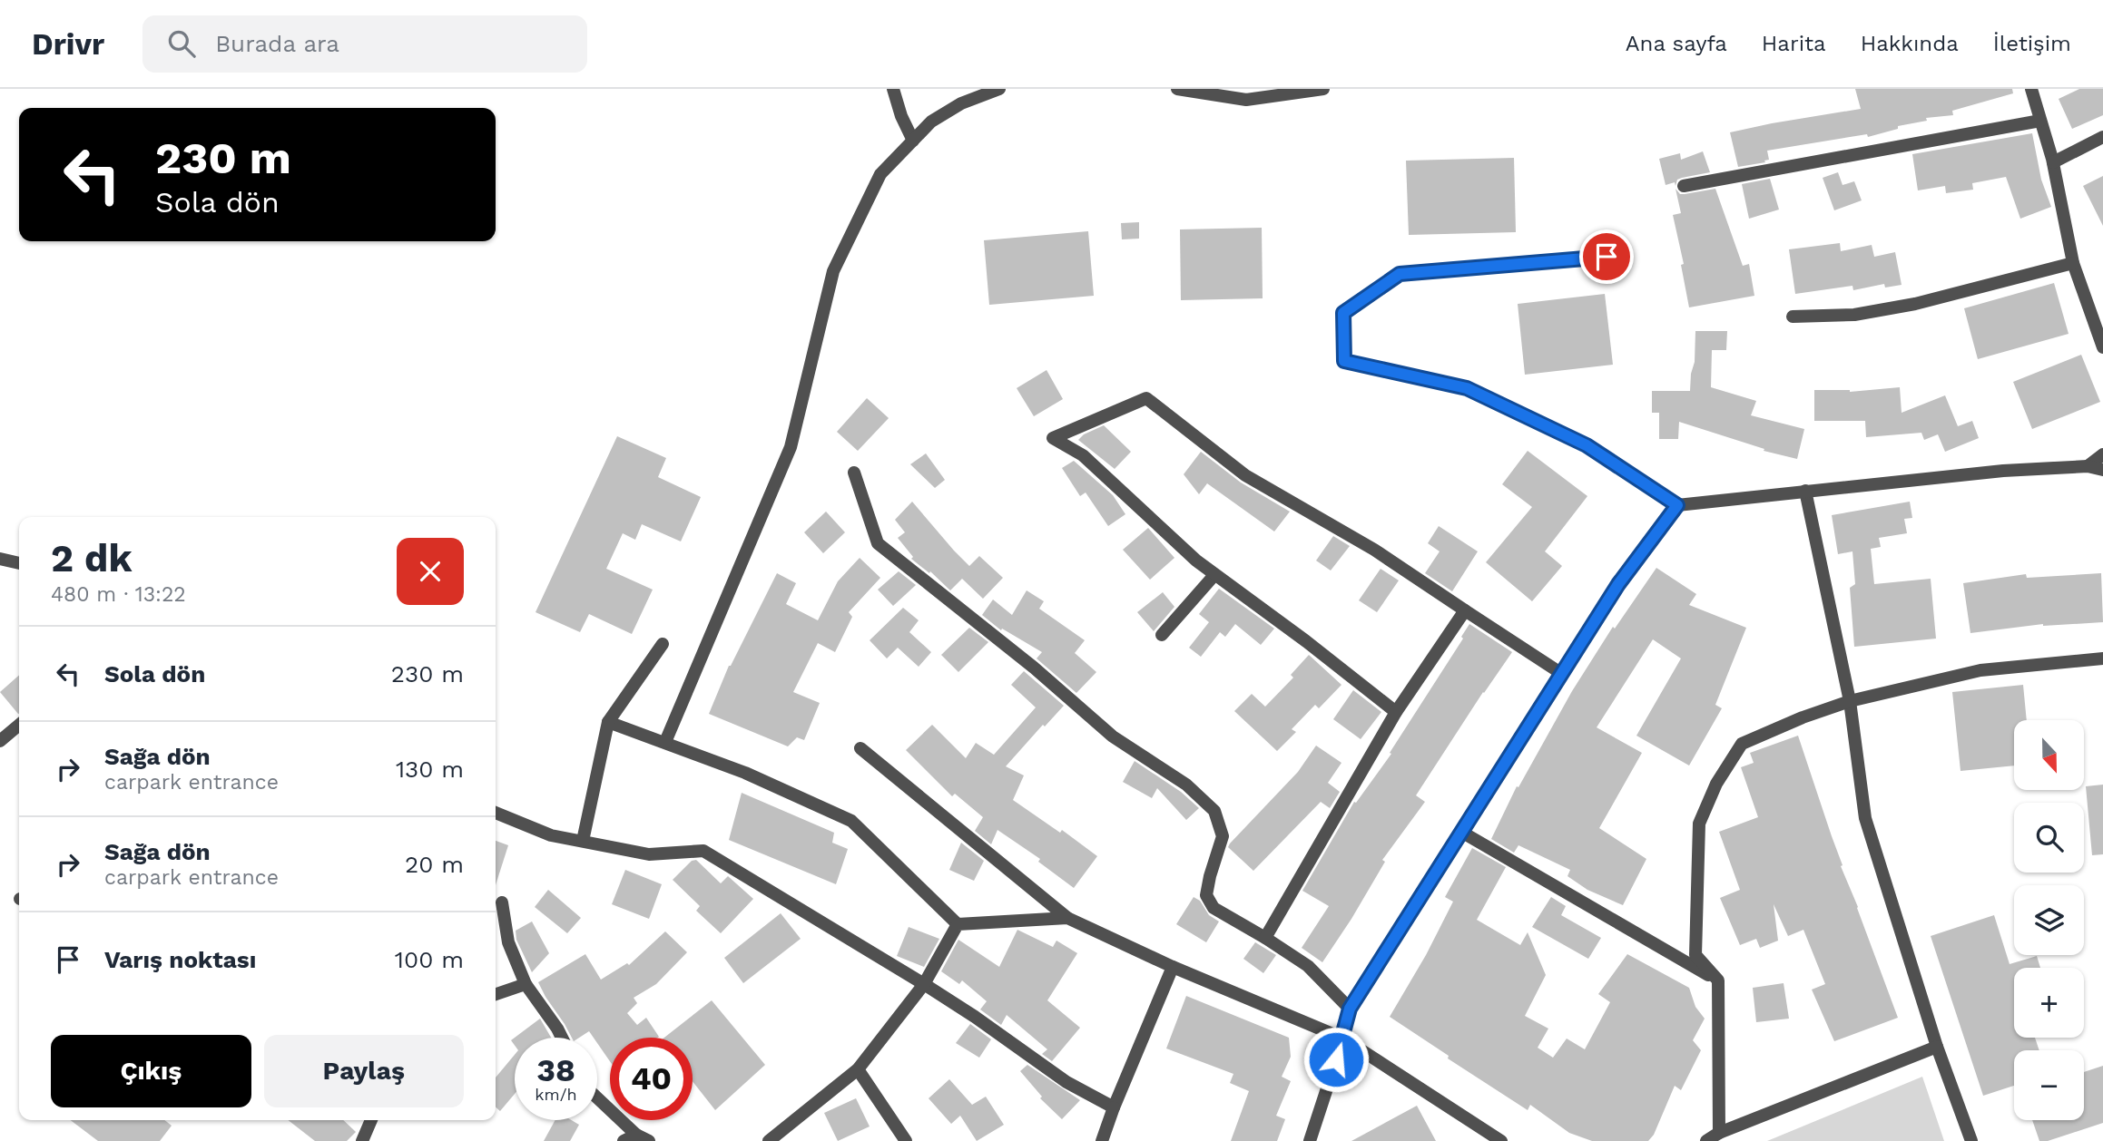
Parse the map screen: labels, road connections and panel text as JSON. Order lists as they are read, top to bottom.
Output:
{
  "north": "bottom",
  "page": {
    "header": "Drivr",
    "search": "Burada ara",
    "nav": [
      "Ana sayfa",
      "Harita",
      "Hakkında",
      "İletişim"
    ],
    "turn": ["230 m", "Sola dön"],
    "heading": ["2 dk", "480 m · 13:22"],
    "list": [
      {
        "name": "Sola dön",
        "value": "230 m"
      },
      {
        "name": "Sağa dön",
        "note": "carpark entrance",
        "value": "130 m"
      },
      {
        "name": "Sağa dön",
        "note": "carpark entrance",
        "value": "20 m"
      },
      {
        "name": "Varış noktası",
        "value": "100 m"
      }
    ],
    "map_buttons": ["+", "−"],
    "buttons": ["Çıkış", "Paylaş"],
    "speed": "38 km/h",
    "limit": "40"
  }
}
